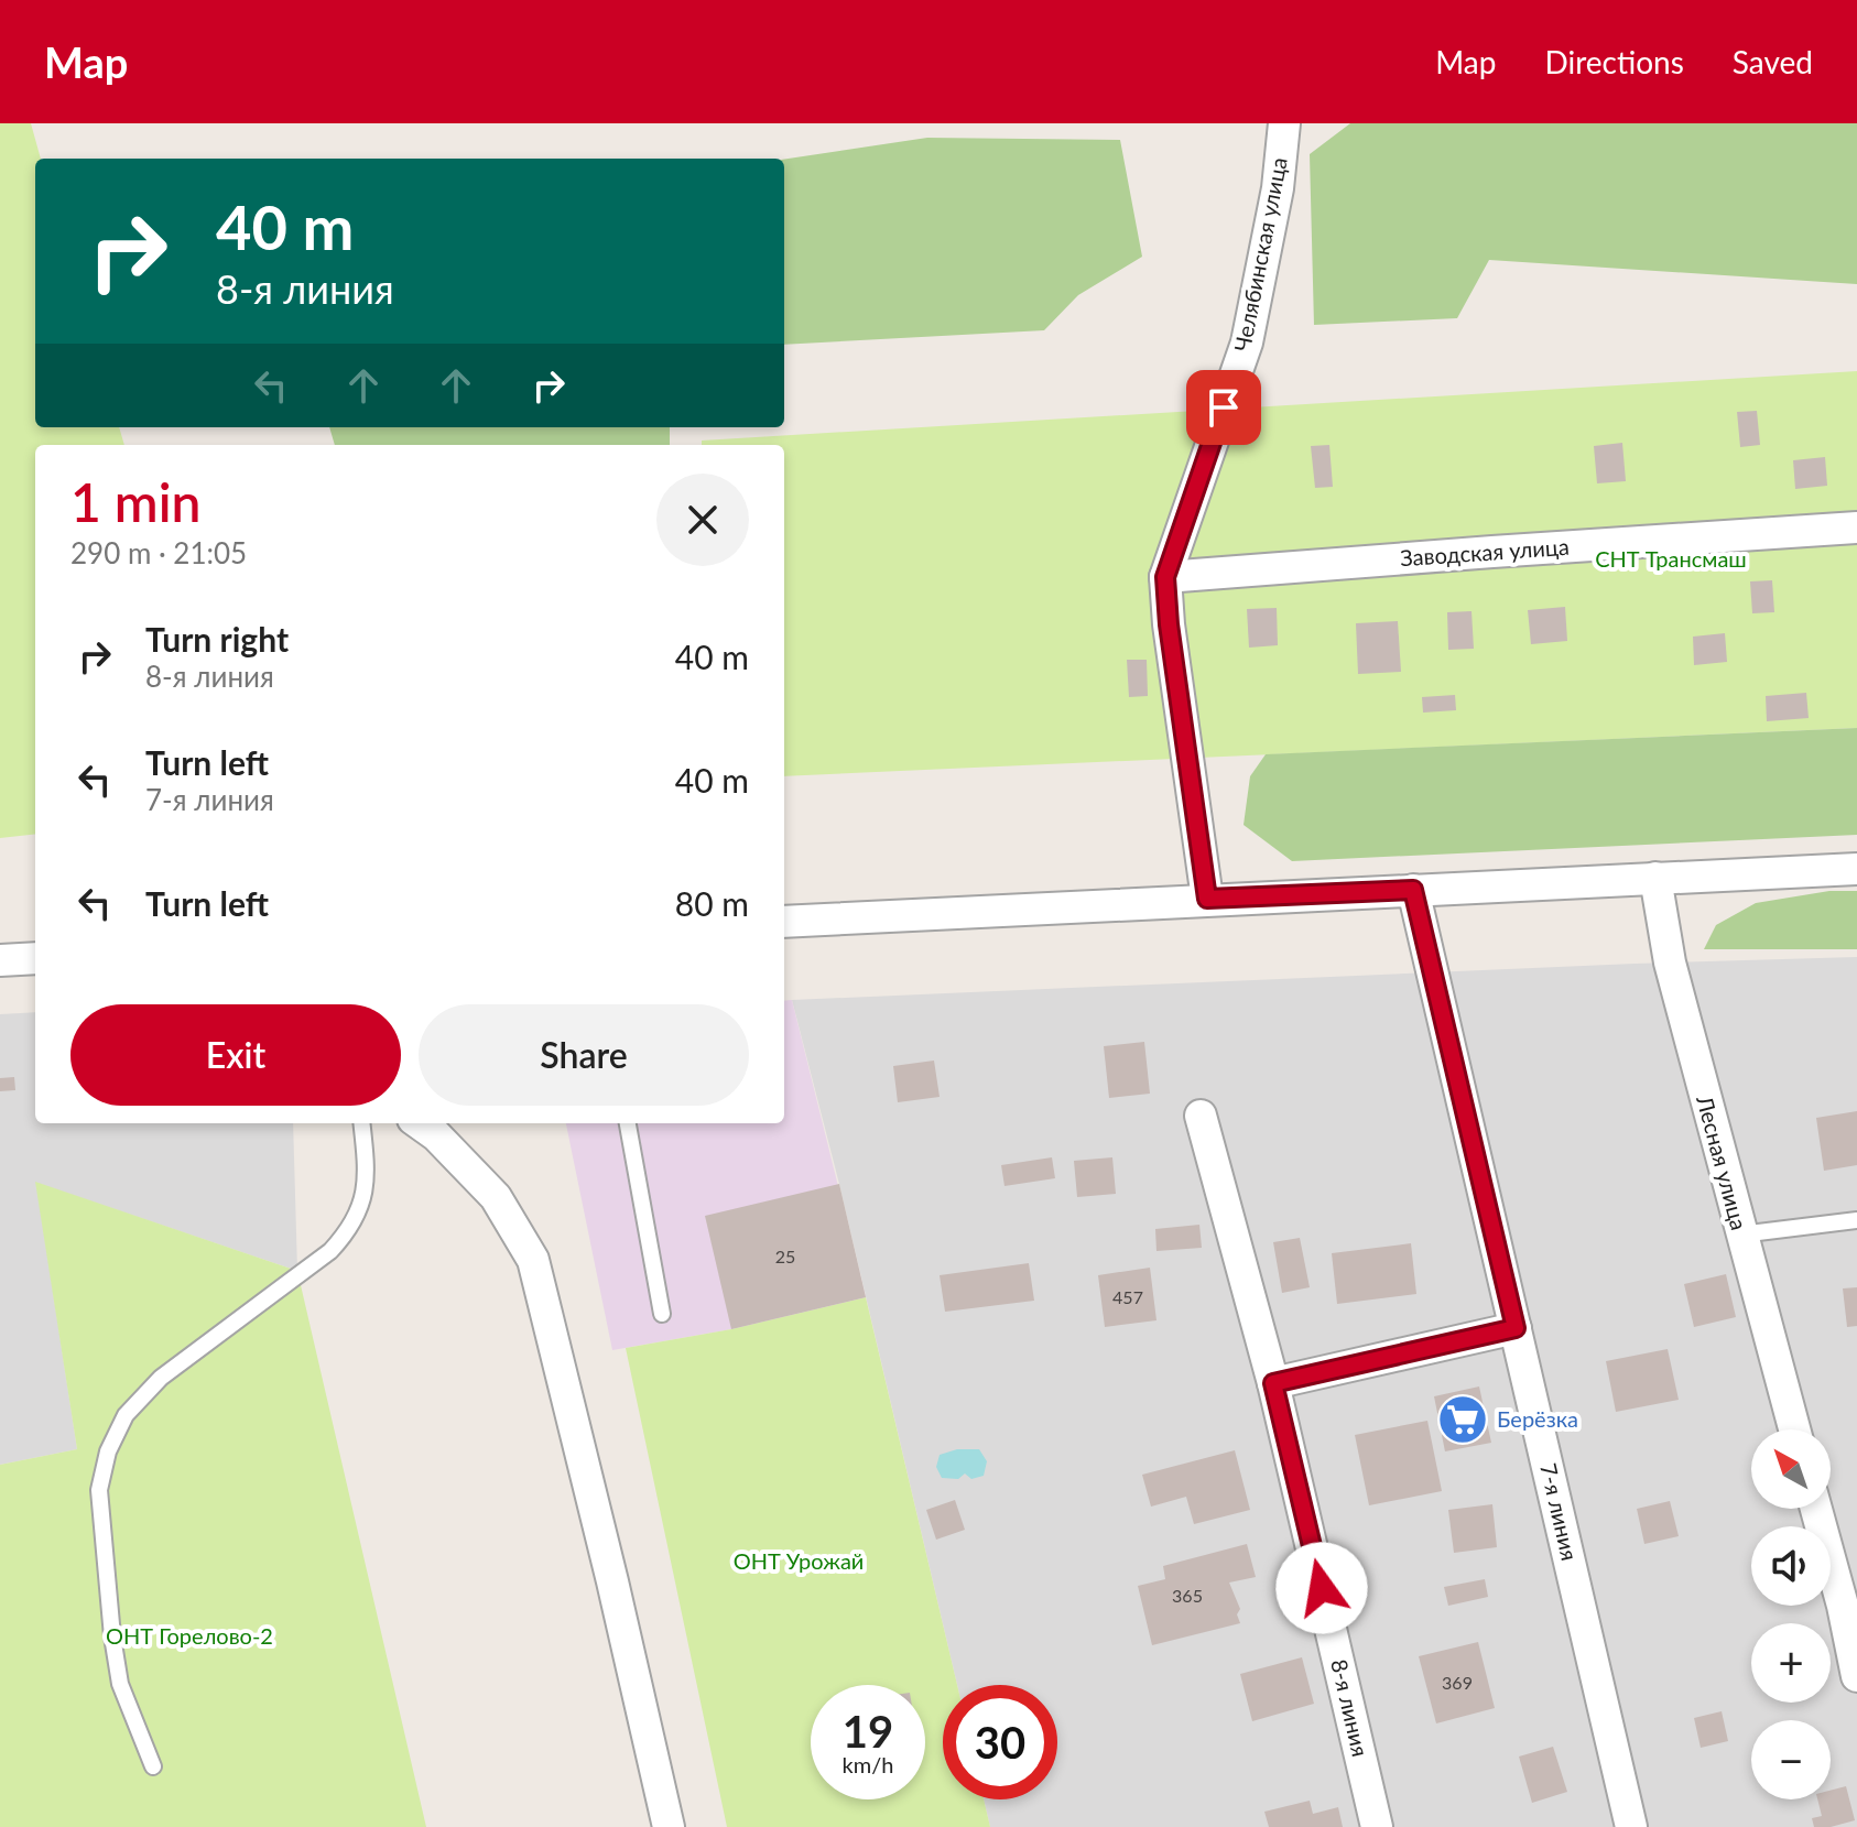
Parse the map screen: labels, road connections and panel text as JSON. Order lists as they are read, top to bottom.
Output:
{
  "streets": {
    "street": [
      "Челябинская улица",
      "Заводская улица",
      "Лесная улица",
      "7-я линия",
      "8-я линия"
    ]
  },
  "crossings": [
    ["Челябинская улица", "Заводская улица"]
  ],
  "parks": ["СНТ Трансмаш", "ОНТ Урожай", "ОНТ Горелово-2"],
  "places": {
    "supermarket": ["Берёзка"]
  },
  "house_numbers": [
    "25",
    "457",
    "365",
    "369"
  ],
  "north": "top left",
  "page": {
    "header": "Map",
    "nav": ["Map", "Directions", "Saved"],
    "turn": ["40 m", "8-я линия"],
    "heading": ["1 min", "290 m · 21:05"],
    "list": [
      {
        "name": "Turn right",
        "note": "8-я линия",
        "value": "40 m"
      },
      {
        "name": "Turn left",
        "note": "7-я линия",
        "value": "40 m"
      },
      {
        "name": "Turn left",
        "value": "80 m"
      }
    ],
    "buttons": ["Exit", "Share"],
    "map_buttons": ["+", "−"],
    "speed": "19 km/h",
    "limit": "30"
  }
}
